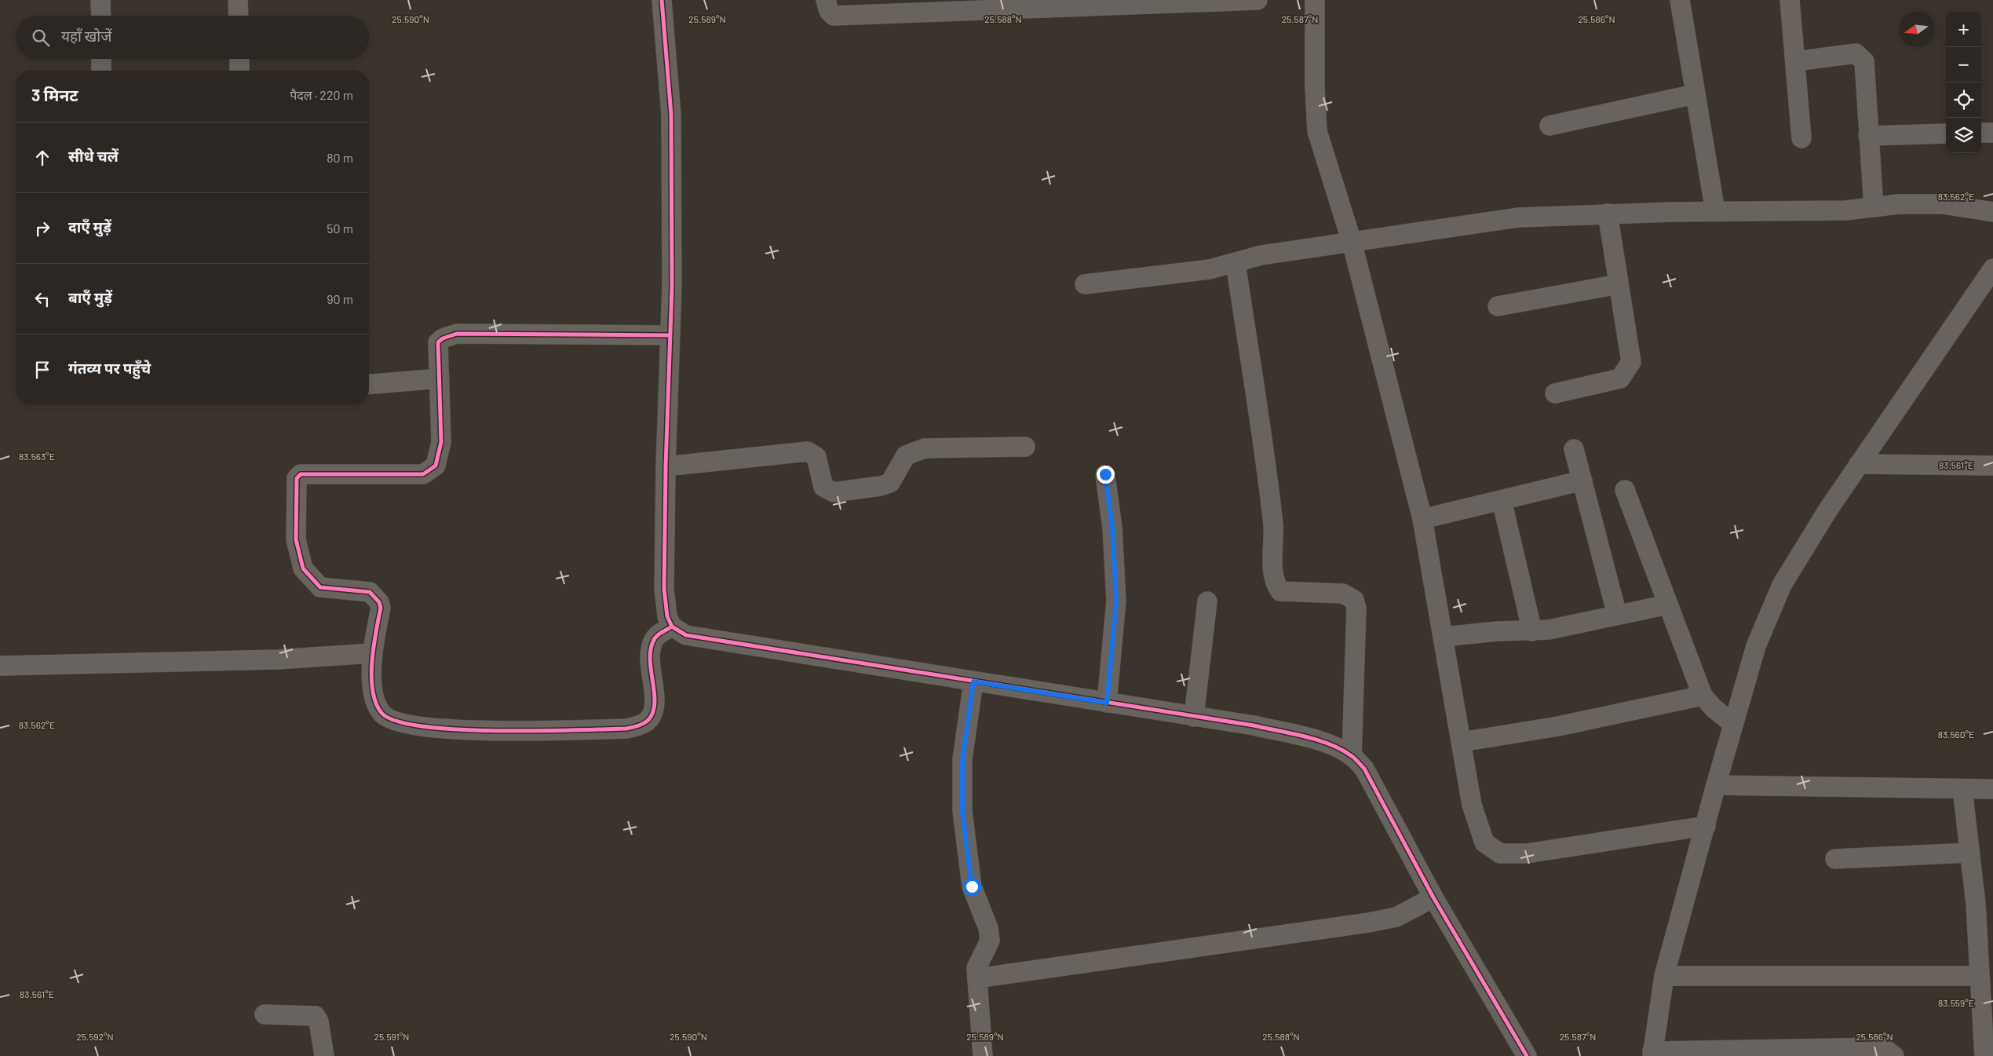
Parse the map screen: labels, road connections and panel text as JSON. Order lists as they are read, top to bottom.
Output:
{
  "north": "left",
  "page": {
    "map_buttons": ["+", "−"],
    "search": "यहाँ खोजें",
    "heading": ["3 मिनट", "पैदल · 220 m"],
    "list": [
      ["सीधे चलें", "80 m"],
      ["दाएँ मुड़ें", "50 m"],
      ["बाएँ मुड़ें", "90 m"],
      "गंतव्य पर पहुँचे"
    ]
  },
  "coordinates": [
    "25.590°N",
    "25.589°N",
    "25.588°N",
    "25.587°N",
    "25.586°N",
    "83.562°E",
    "83.563°E",
    "83.561°E",
    "83.560°E",
    "83.559°E",
    "25.592°N",
    "25.591°N"
  ]
}
